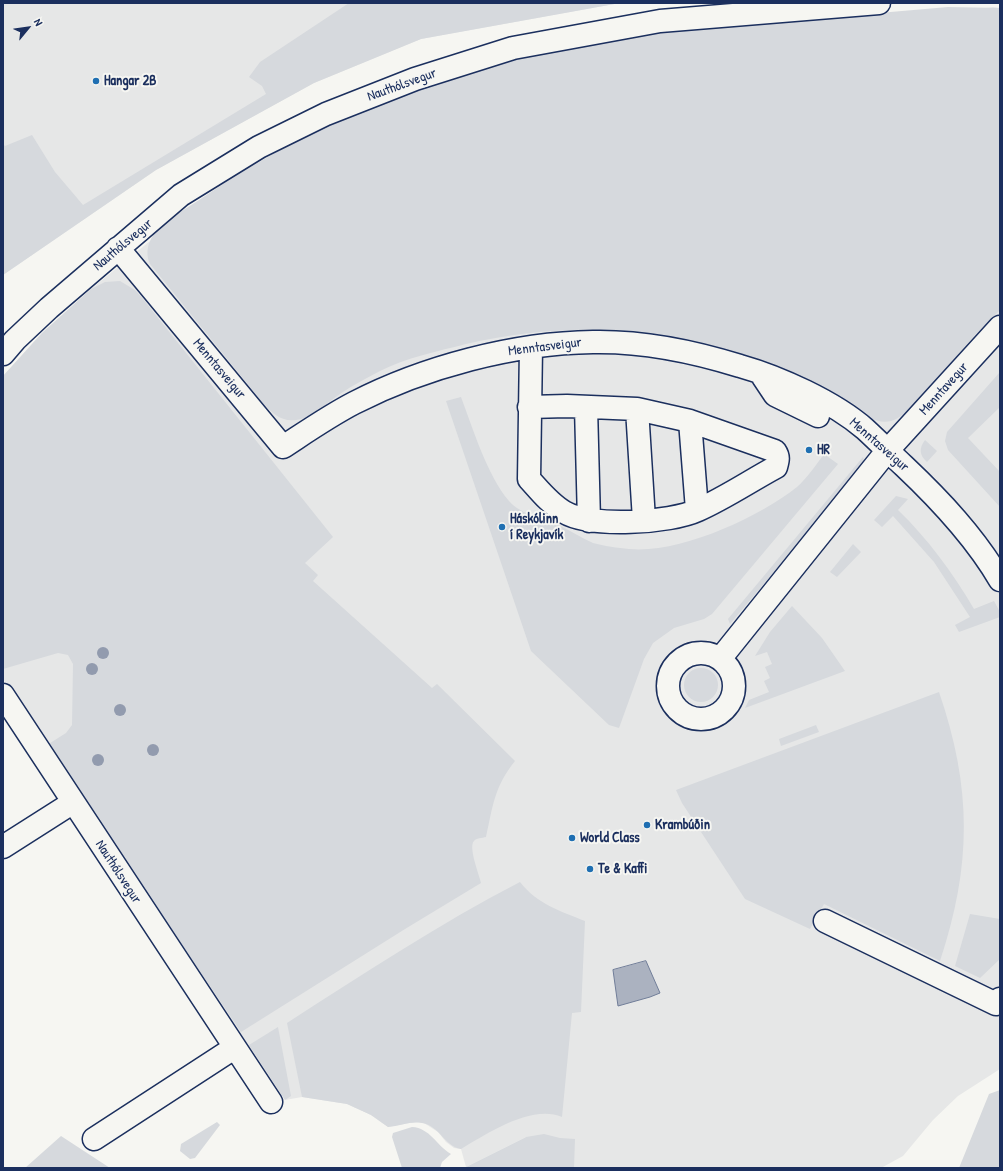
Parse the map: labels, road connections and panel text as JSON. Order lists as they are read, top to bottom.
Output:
{
  "streets": {
    "street": ["Nauthólsvegur", "Menntasveigur", "Menntavegur"]
  },
  "crossings": [
    ["Nauthólsvegur", "Menntasveigur"],
    ["Menntasveigur", "Menntavegur"]
  ],
  "places": [
    "Hangar 2B",
    "HR",
    "Háskólinn í Reykjavík",
    "Krambúðin",
    "World Class",
    "Te & Kaffi"
  ],
  "north": "top right"
}
